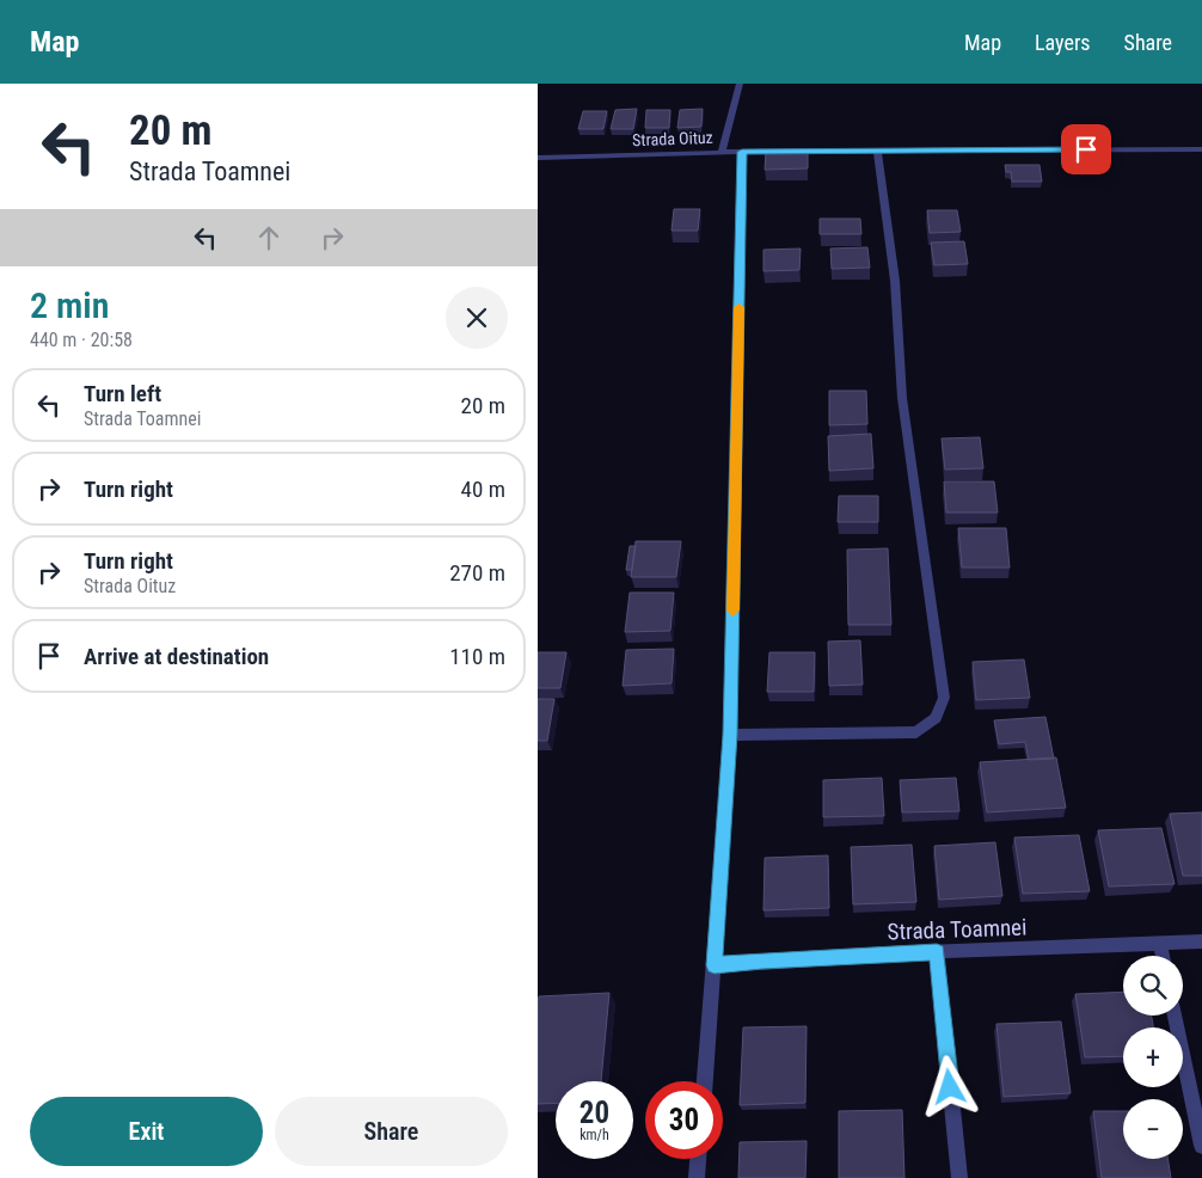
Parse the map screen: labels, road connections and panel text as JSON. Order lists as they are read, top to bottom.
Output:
{
  "streets": {
    "street": ["Strada Oituz", "Strada Toamnei"]
  },
  "page": {
    "header": "Map",
    "nav": ["Map", "Layers", "Share"],
    "turn": ["20 m", "Strada Toamnei"],
    "heading": ["2 min", "440 m · 20:58"],
    "list": [
      {
        "name": "Turn left",
        "note": "Strada Toamnei",
        "value": "20 m"
      },
      {
        "name": "Turn right",
        "value": "40 m"
      },
      {
        "name": "Turn right",
        "note": "Strada Oituz",
        "value": "270 m"
      },
      {
        "name": "Arrive at destination",
        "value": "110 m"
      }
    ],
    "map_buttons": ["+", "−"],
    "speed": "20 km/h",
    "limit": "30",
    "buttons": ["Exit", "Share"]
  }
}
